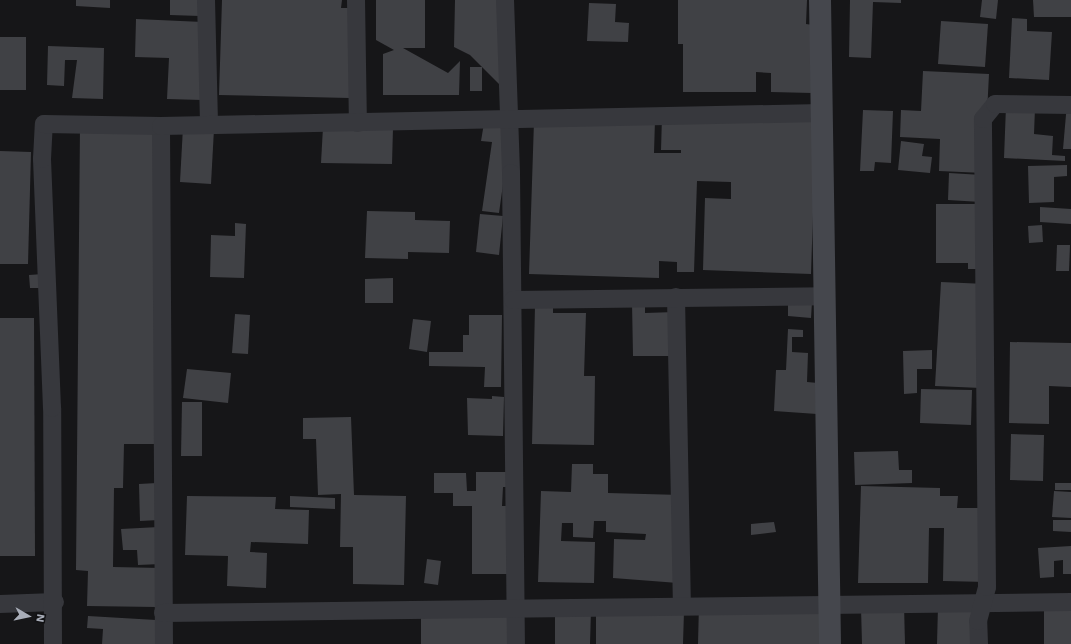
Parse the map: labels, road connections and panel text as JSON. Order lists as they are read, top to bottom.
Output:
{
  "north": "right"
}
